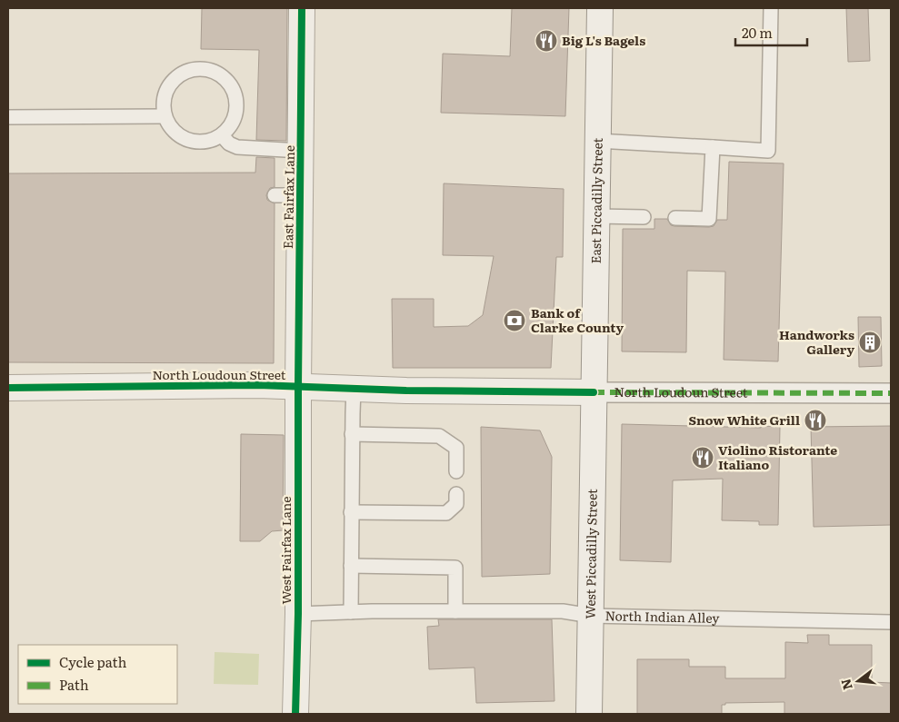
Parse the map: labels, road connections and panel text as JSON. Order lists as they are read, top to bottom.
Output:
{
  "streets": {
    "street": [
      "East Fairfax Lane",
      "East Piccadilly Street",
      "North Loudoun Street",
      "West Fairfax Lane",
      "West Piccadilly Street"
    ],
    "lane": ["North Indian Alley"]
  },
  "crossings": [
    ["East Fairfax Lane", "North Loudoun Street"],
    ["East Fairfax Lane", "West Fairfax Lane"],
    ["East Piccadilly Street", "North Loudoun Street"],
    ["East Piccadilly Street", "West Piccadilly Street"],
    ["North Loudoun Street", "West Fairfax Lane"],
    ["North Loudoun Street", "West Piccadilly Street"],
    ["West Fairfax Lane", "North Indian Alley"],
    ["West Piccadilly Street", "North Indian Alley"]
  ],
  "places": {
    "restaurant": ["Big L's Bagels", "Snow White Grill", "Violino Ristorante Italiano"],
    "bank": ["Bank of Clarke County"],
    "building": ["Handworks Gallery"]
  },
  "legend": ["Cycle path", "Path"],
  "scale_bar": "20 m",
  "north": "left"
}
